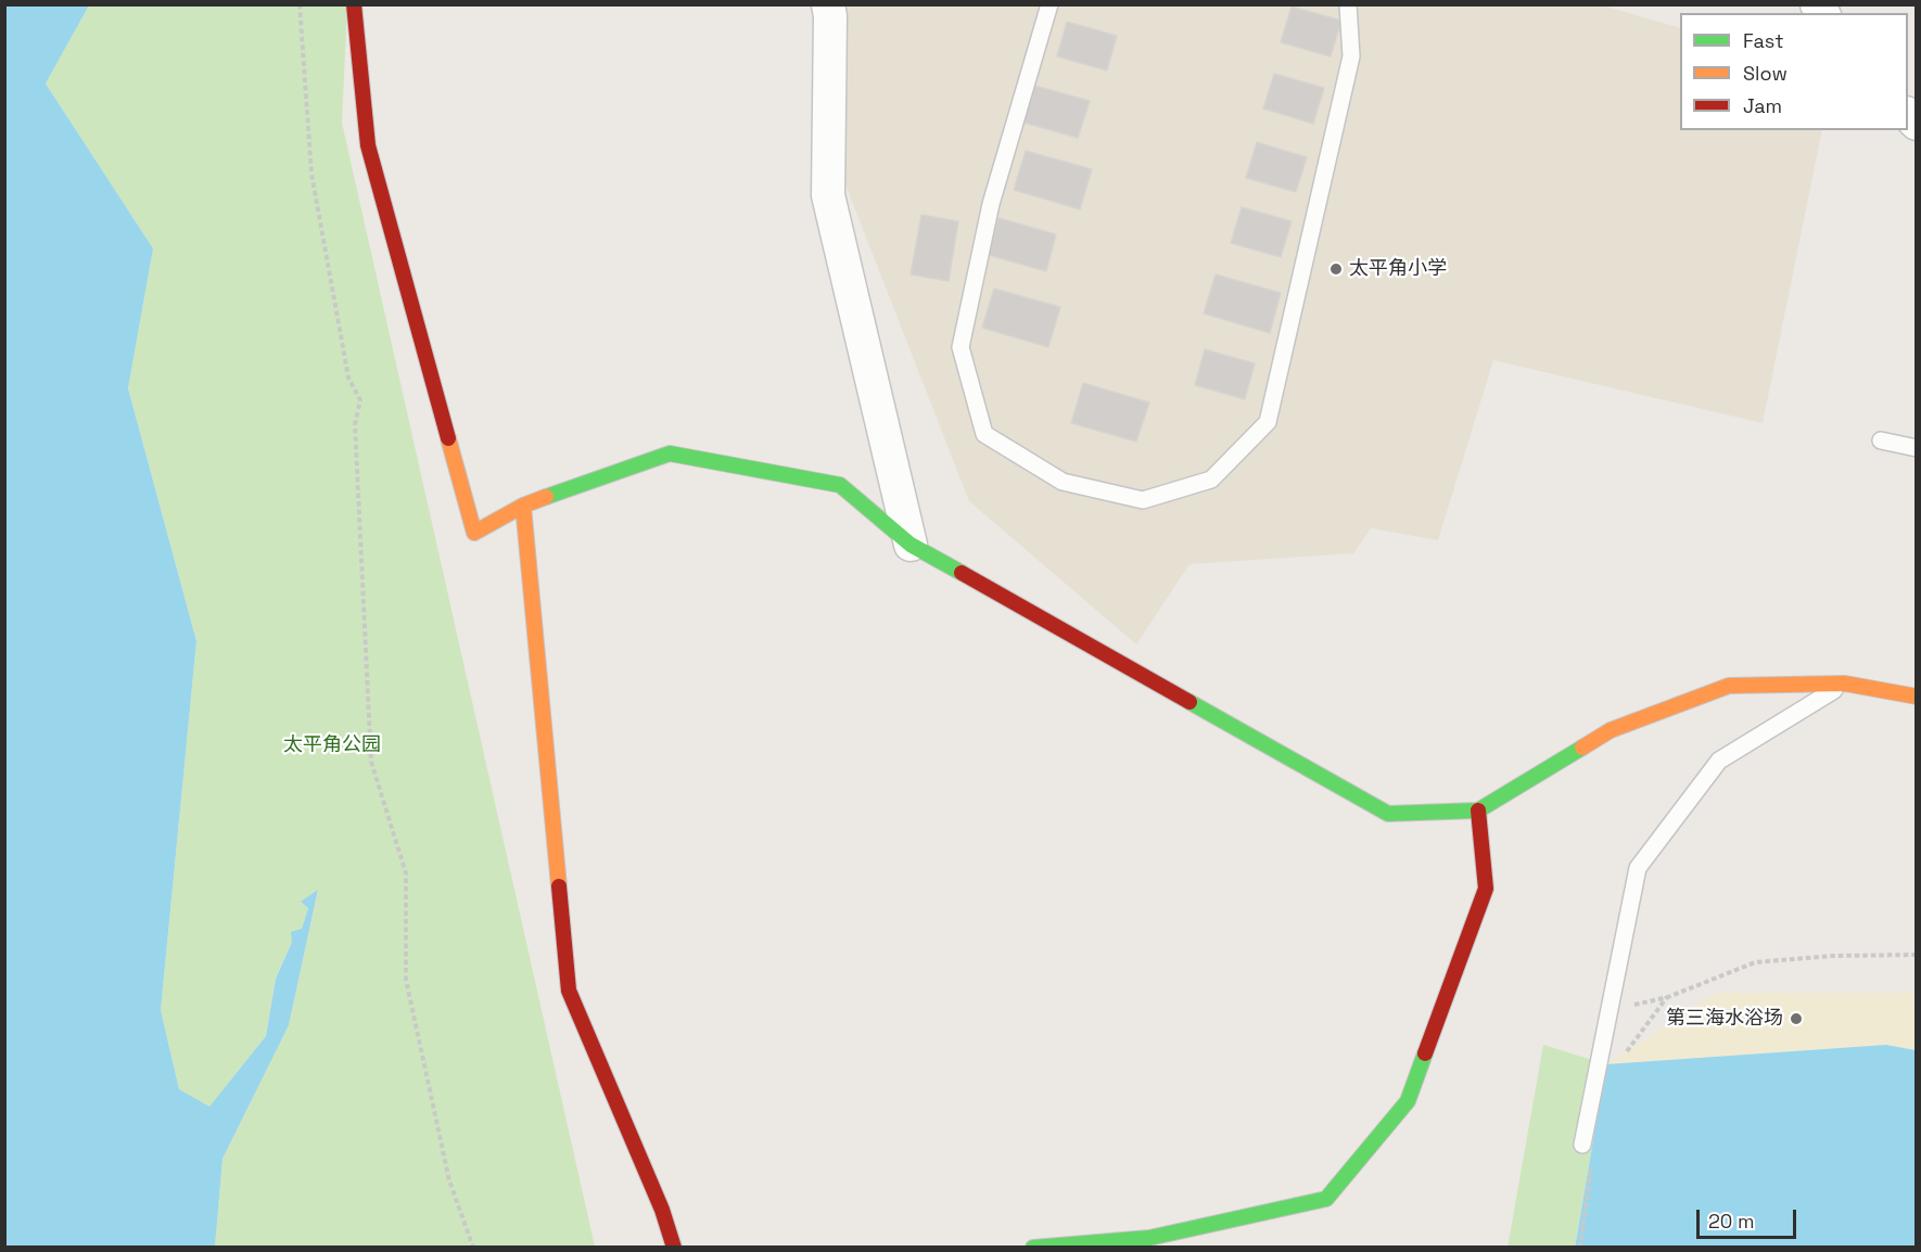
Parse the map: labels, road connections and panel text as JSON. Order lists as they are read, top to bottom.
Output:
{
  "parks": ["太平角公园"],
  "places": ["太平角小学", "第三海水浴场"],
  "legend": ["Fast", "Slow", "Jam"],
  "scale_bar": "20 m"
}
